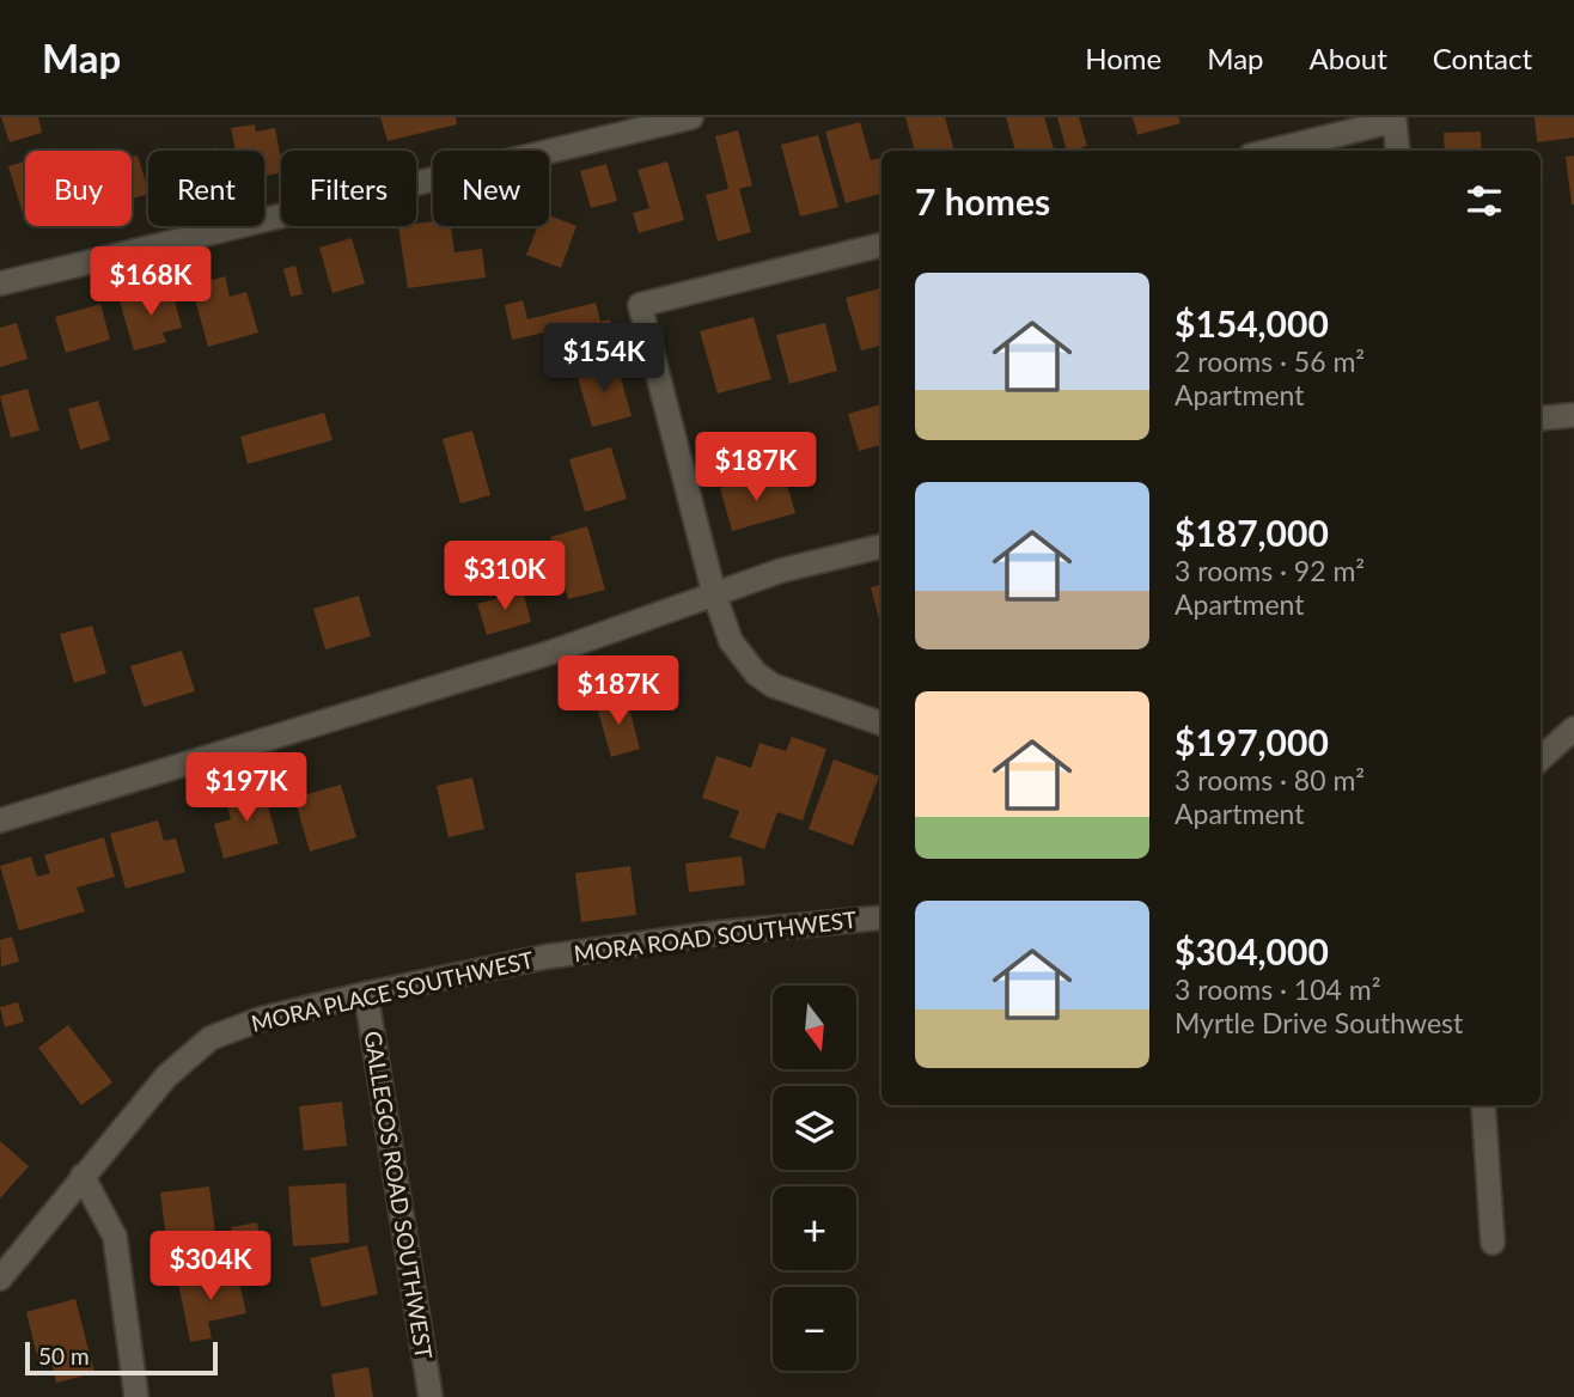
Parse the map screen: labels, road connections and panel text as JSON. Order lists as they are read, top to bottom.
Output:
{
  "streets": {
    "street": ["MORA ROAD SOUTHWEST", "MORA PLACE SOUTHWEST", "GALLEGOS ROAD SOUTHWEST"]
  },
  "crossings": [
    ["MORA ROAD SOUTHWEST", "MORA PLACE SOUTHWEST"],
    ["MORA PLACE SOUTHWEST", "GALLEGOS ROAD SOUTHWEST"]
  ],
  "scale_bar": "50 m",
  "north": "bottom",
  "page": {
    "header": "Map",
    "nav": [
      "Home",
      "Map",
      "About",
      "Contact"
    ],
    "chip": [
      "Buy",
      "Rent",
      "Filters",
      "New"
    ],
    "heading": "7 homes",
    "price": [
      "$168K",
      "$154K",
      "$187K",
      "$310K",
      "$187K",
      "$197K",
      "$304K"
    ],
    "list": [
      {
        "name": "$154,000",
        "note": "2 rooms · 56 m² · Apartment"
      },
      {
        "name": "$187,000",
        "note": "3 rooms · 92 m² · Apartment"
      },
      {
        "name": "$197,000",
        "note": "3 rooms · 80 m² · Apartment"
      },
      {
        "name": "$304,000",
        "note": "3 rooms · 104 m² · Myrtle Drive Southwest"
      }
    ],
    "map_buttons": ["+", "−"],
    "scale": "50 m"
  }
}
